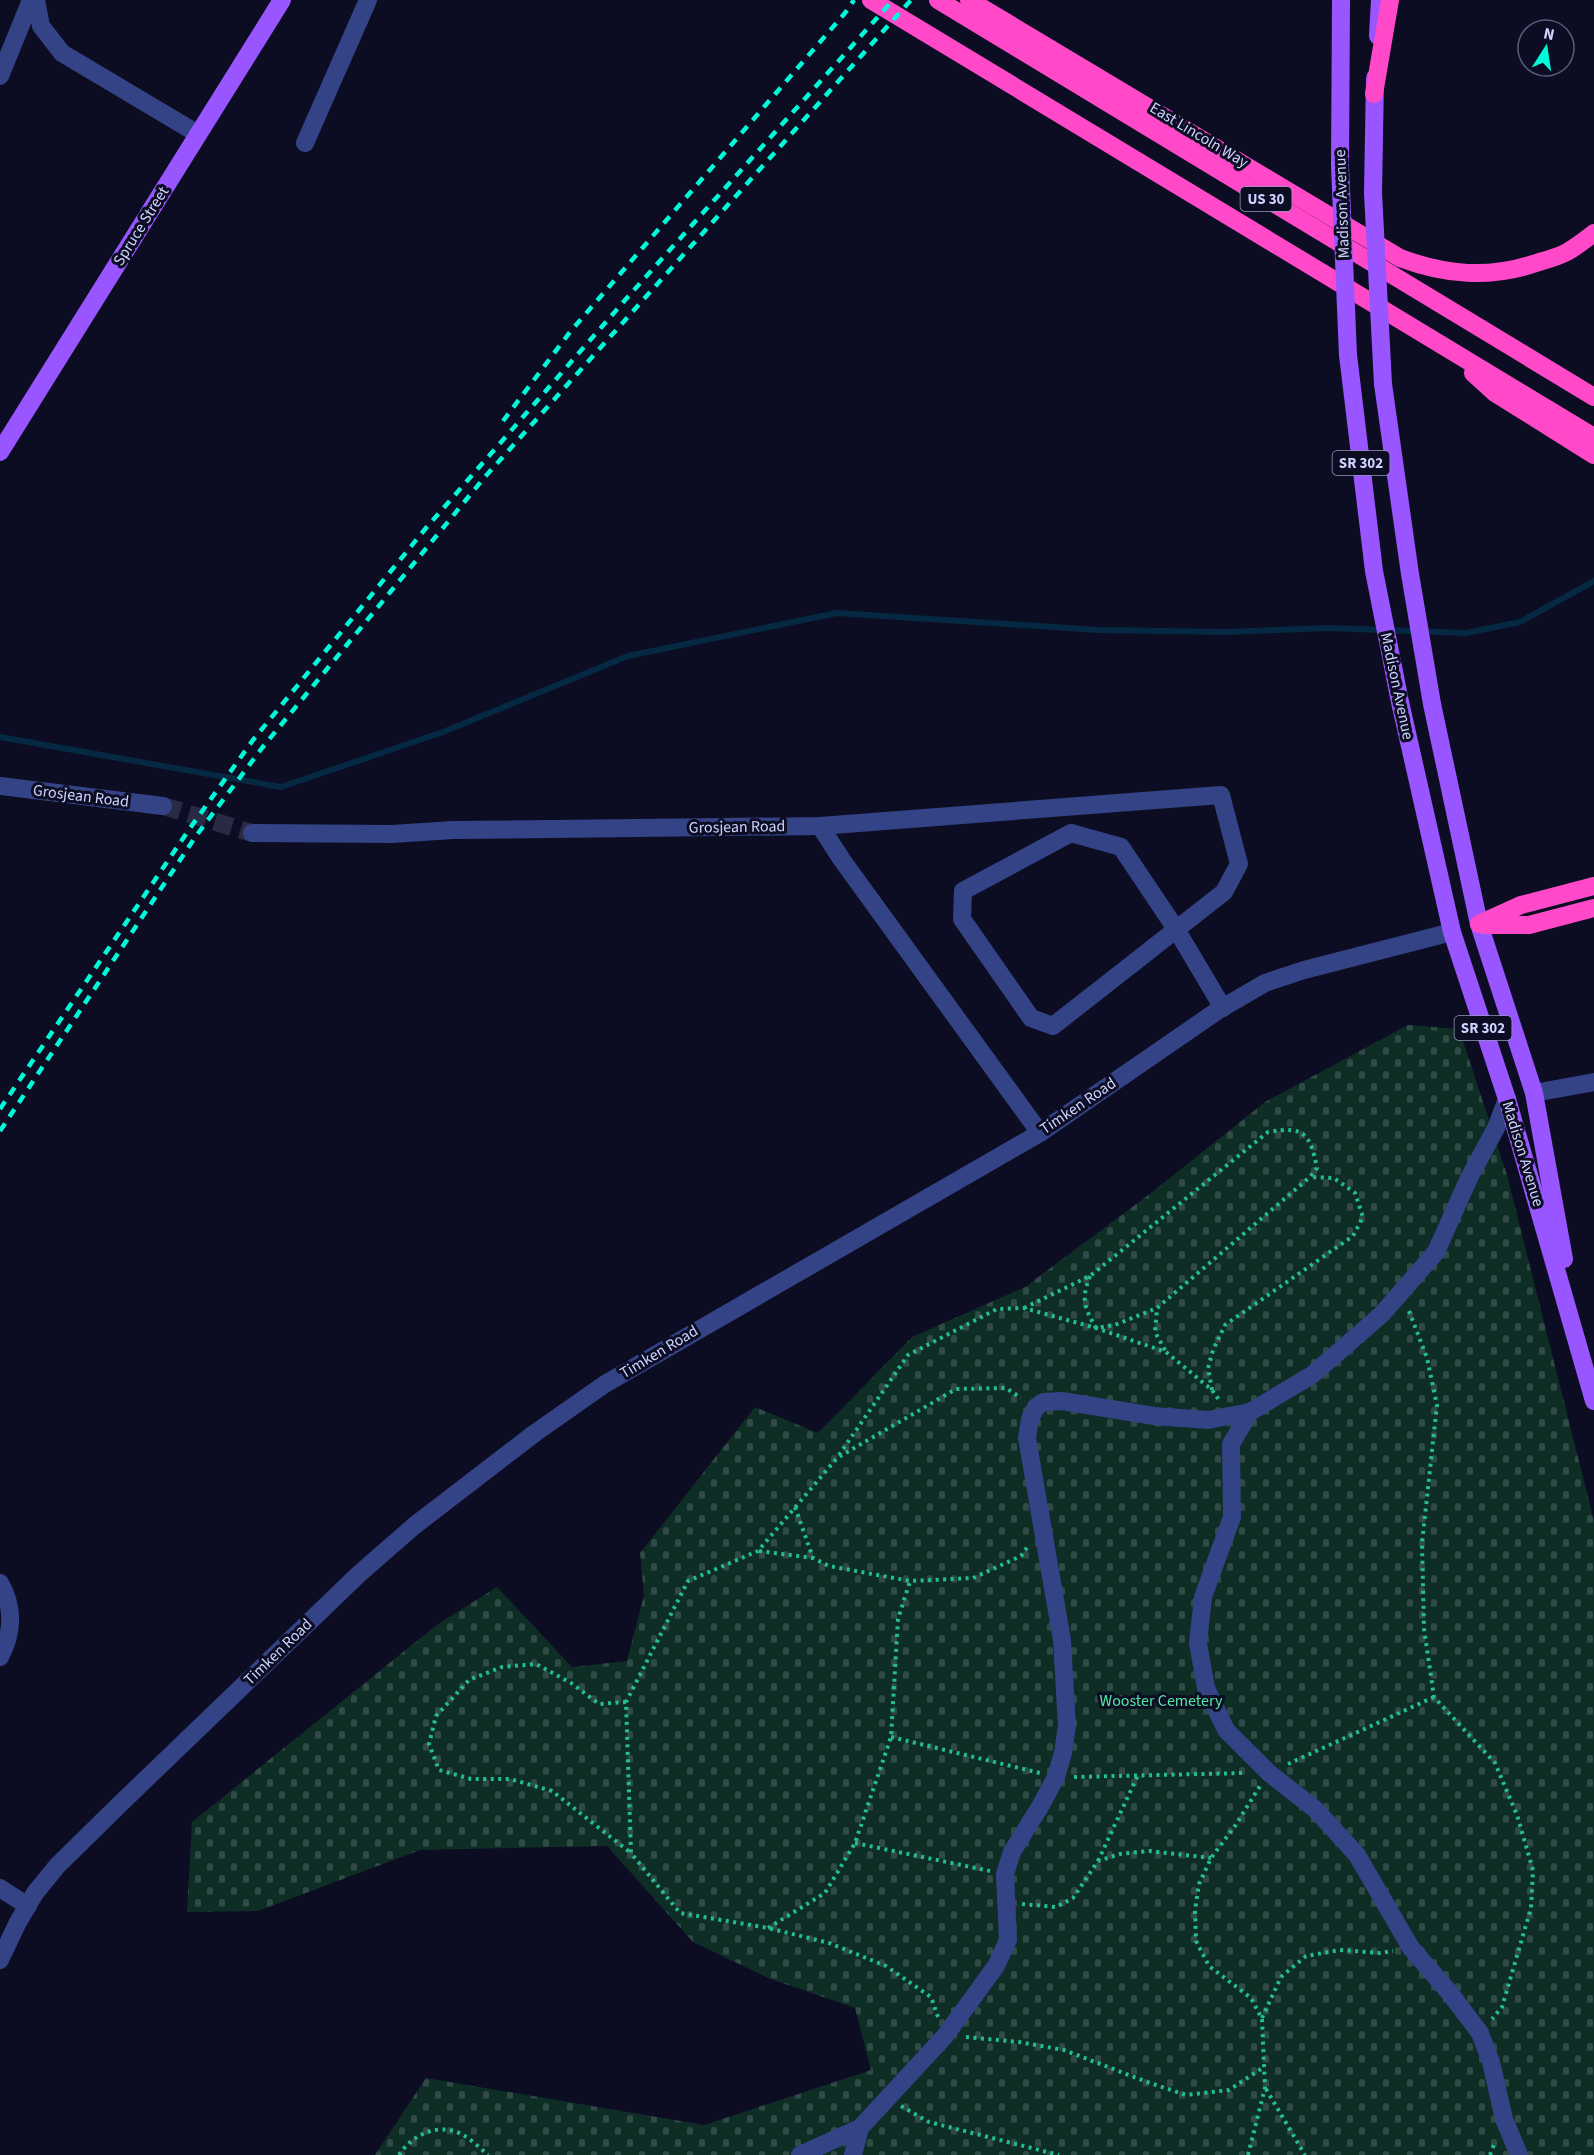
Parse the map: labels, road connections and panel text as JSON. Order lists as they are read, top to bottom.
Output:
{
  "streets": {
    "highway": ["East Lincoln Way", "US 30"],
    "main road": ["Madison Avenue", "Spruce Street", "SR 302"],
    "street": ["Grosjean Road", "Timken Road"]
  },
  "crossings": [
    ["Madison Avenue", "Timken Road"]
  ],
  "parks": ["Wooster Cemetery"],
  "north": "top"
}
